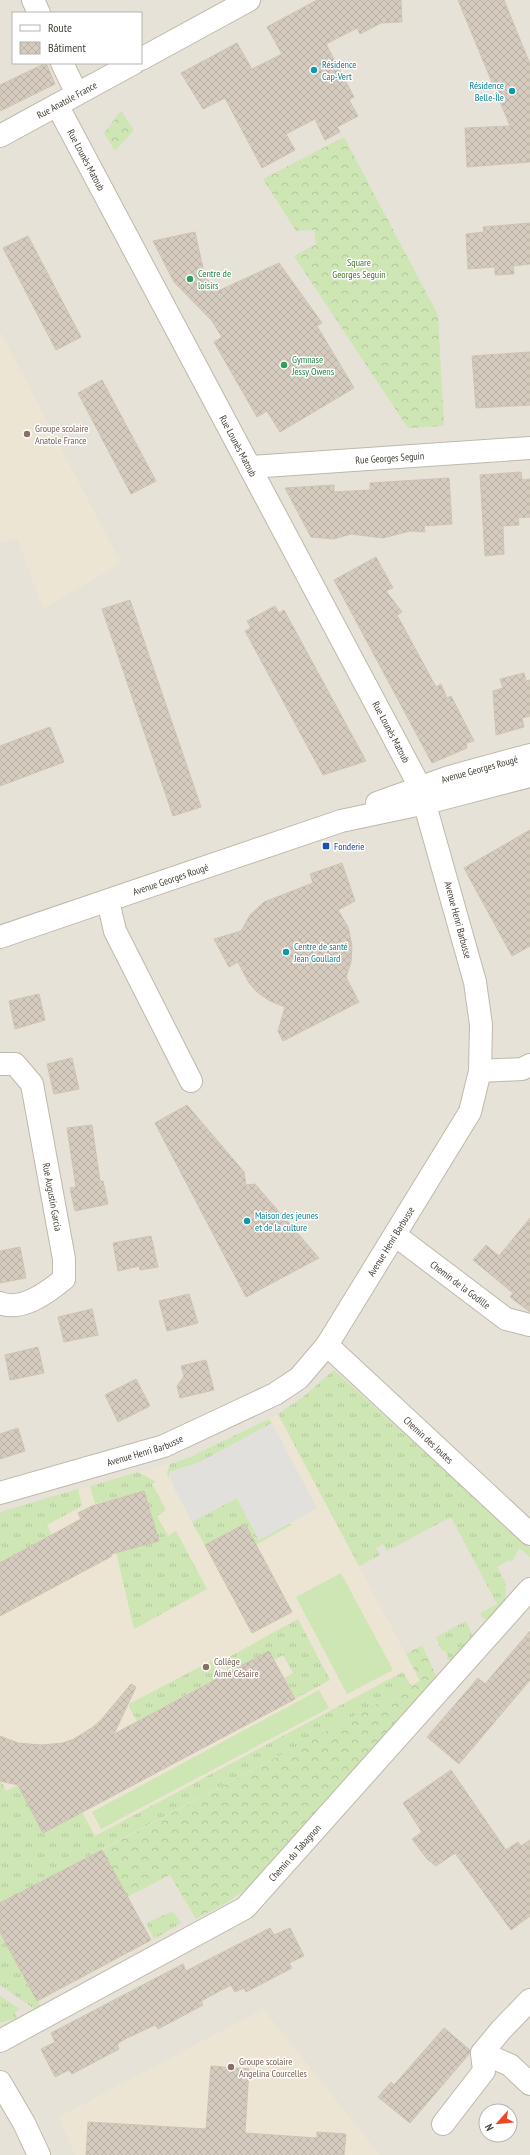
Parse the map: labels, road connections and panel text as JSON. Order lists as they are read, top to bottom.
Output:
{
  "streets": {
    "street": [
      "Rue Anatole France",
      "Rue Lounès Matoub",
      "Rue Georges Seguin",
      "Avenue Georges Rougé",
      "Avenue Henri Barbusse",
      "Rue Augustin Garcia",
      "Chemin de la Godille",
      "Chemin des Joutes",
      "Chemin du Tabagnon"
    ]
  },
  "crossings": [
    ["Rue Anatole France", "Rue Lounès Matoub"],
    ["Rue Lounès Matoub", "Rue Georges Seguin"],
    ["Rue Lounès Matoub", "Avenue Georges Rougé"],
    ["Rue Lounès Matoub", "Avenue Henri Barbusse"],
    ["Avenue Georges Rougé", "Avenue Henri Barbusse"],
    ["Avenue Henri Barbusse", "Chemin de la Godille"],
    ["Avenue Henri Barbusse", "Chemin des Joutes"]
  ],
  "parks": ["Square Georges Seguin"],
  "places": {
    "other": [
      "Résidence Cap-Vert",
      "Résidence Belle-Île",
      "Centre de loisirs",
      "Gymnase Jessy Owens",
      "Groupe scolaire Anatole France",
      "Centre de santé Jean Goullard",
      "Maison des jeunes et de la culture",
      "Collège Aimé Césaire",
      "Groupe scolaire Angelina Courcelles"
    ],
    "transit": ["Fonderie"]
  },
  "legend": ["Route", "Bâtiment"],
  "north": "bottom left"
}
